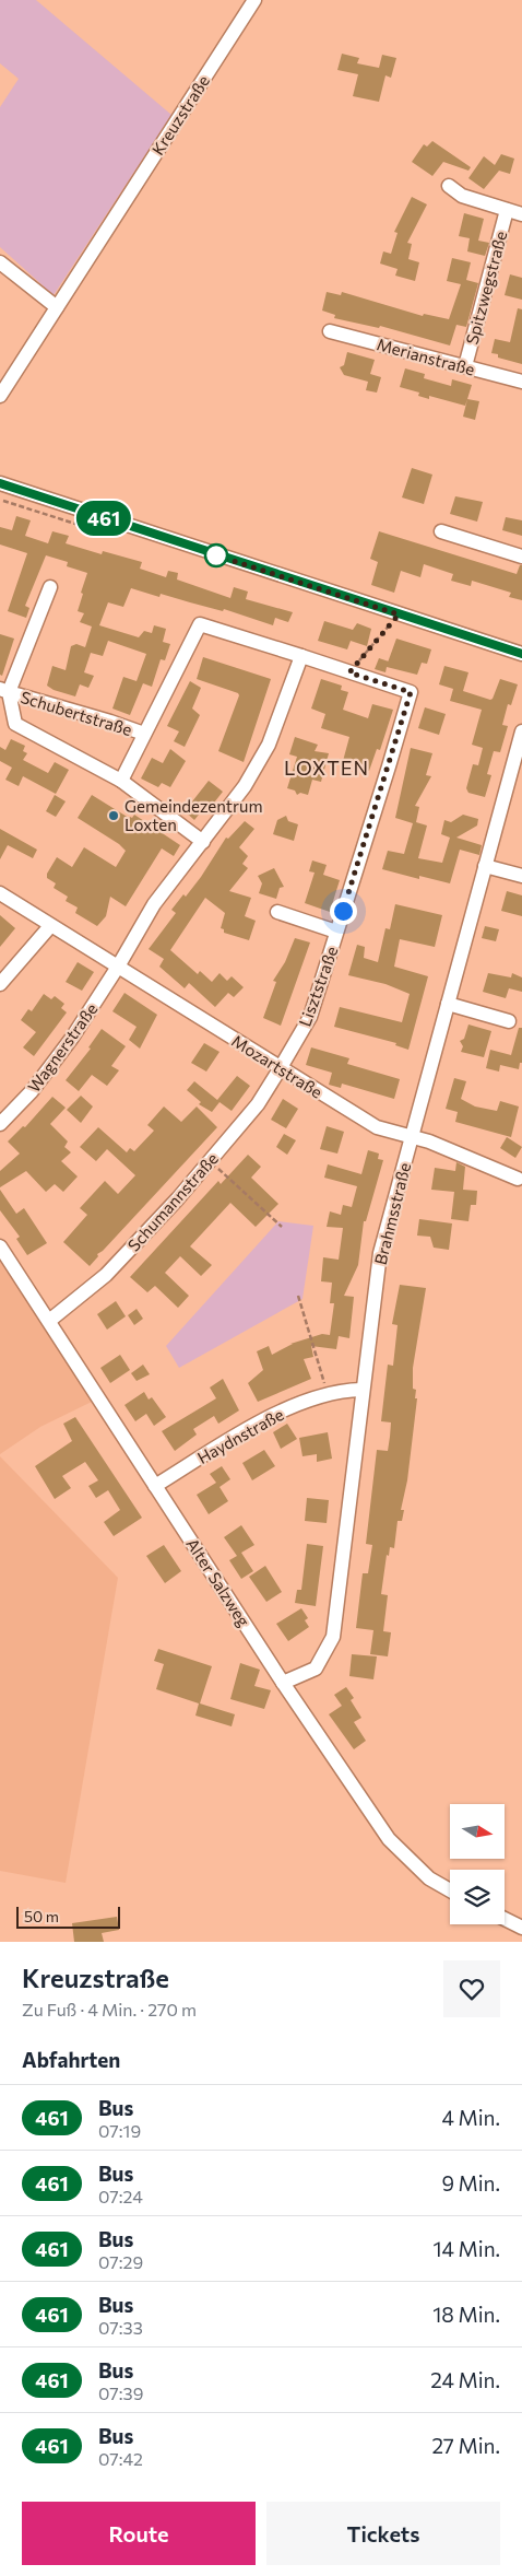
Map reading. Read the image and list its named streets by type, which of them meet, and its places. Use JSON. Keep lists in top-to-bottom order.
{
  "streets": {
    "street": [
      "Kreuzstraße",
      "Spitzwegstraße",
      "Merianstraße",
      "Schubertstraße",
      "Lisztstraße",
      "Wagnerstraße",
      "Mozartstraße",
      "Schumannstraße",
      "Brahmsstraße",
      "Haydnstraße",
      "Alter Salzweg"
    ]
  },
  "crossings": [
    ["Spitzwegstraße", "Merianstraße"],
    ["Schubertstraße", "Lisztstraße"],
    ["Lisztstraße", "Mozartstraße"],
    ["Lisztstraße", "Schumannstraße"],
    ["Wagnerstraße", "Mozartstraße"],
    ["Mozartstraße", "Schumannstraße"],
    ["Mozartstraße", "Brahmsstraße"],
    ["Schumannstraße", "Alter Salzweg"],
    ["Brahmsstraße", "Haydnstraße"],
    ["Brahmsstraße", "Alter Salzweg"],
    ["Haydnstraße", "Alter Salzweg"]
  ],
  "districts": ["LOXTEN"],
  "places": ["Gemeindezentrum Loxten"],
  "lines": ["bus line 461"],
  "scale_bar": "50 m",
  "north": "right",
  "page": {
    "on_map": "461",
    "scale": "50 m",
    "heading": [
      ["Kreuzstraße", "Zu Fuß · 4 Min. · 270 m"],
      "Abfahrten"
    ],
    "list": [
      {
        "mark": "461",
        "name": "Bus",
        "note": "07:19",
        "value": "4 Min."
      },
      {
        "mark": "461",
        "name": "Bus",
        "note": "07:24",
        "value": "9 Min."
      },
      {
        "mark": "461",
        "name": "Bus",
        "note": "07:29",
        "value": "14 Min."
      },
      {
        "mark": "461",
        "name": "Bus",
        "note": "07:33",
        "value": "18 Min."
      },
      {
        "mark": "461",
        "name": "Bus",
        "note": "07:39",
        "value": "24 Min."
      },
      {
        "mark": "461",
        "name": "Bus",
        "note": "07:42",
        "value": "27 Min."
      }
    ],
    "buttons": ["Route", "Tickets"]
  }
}
